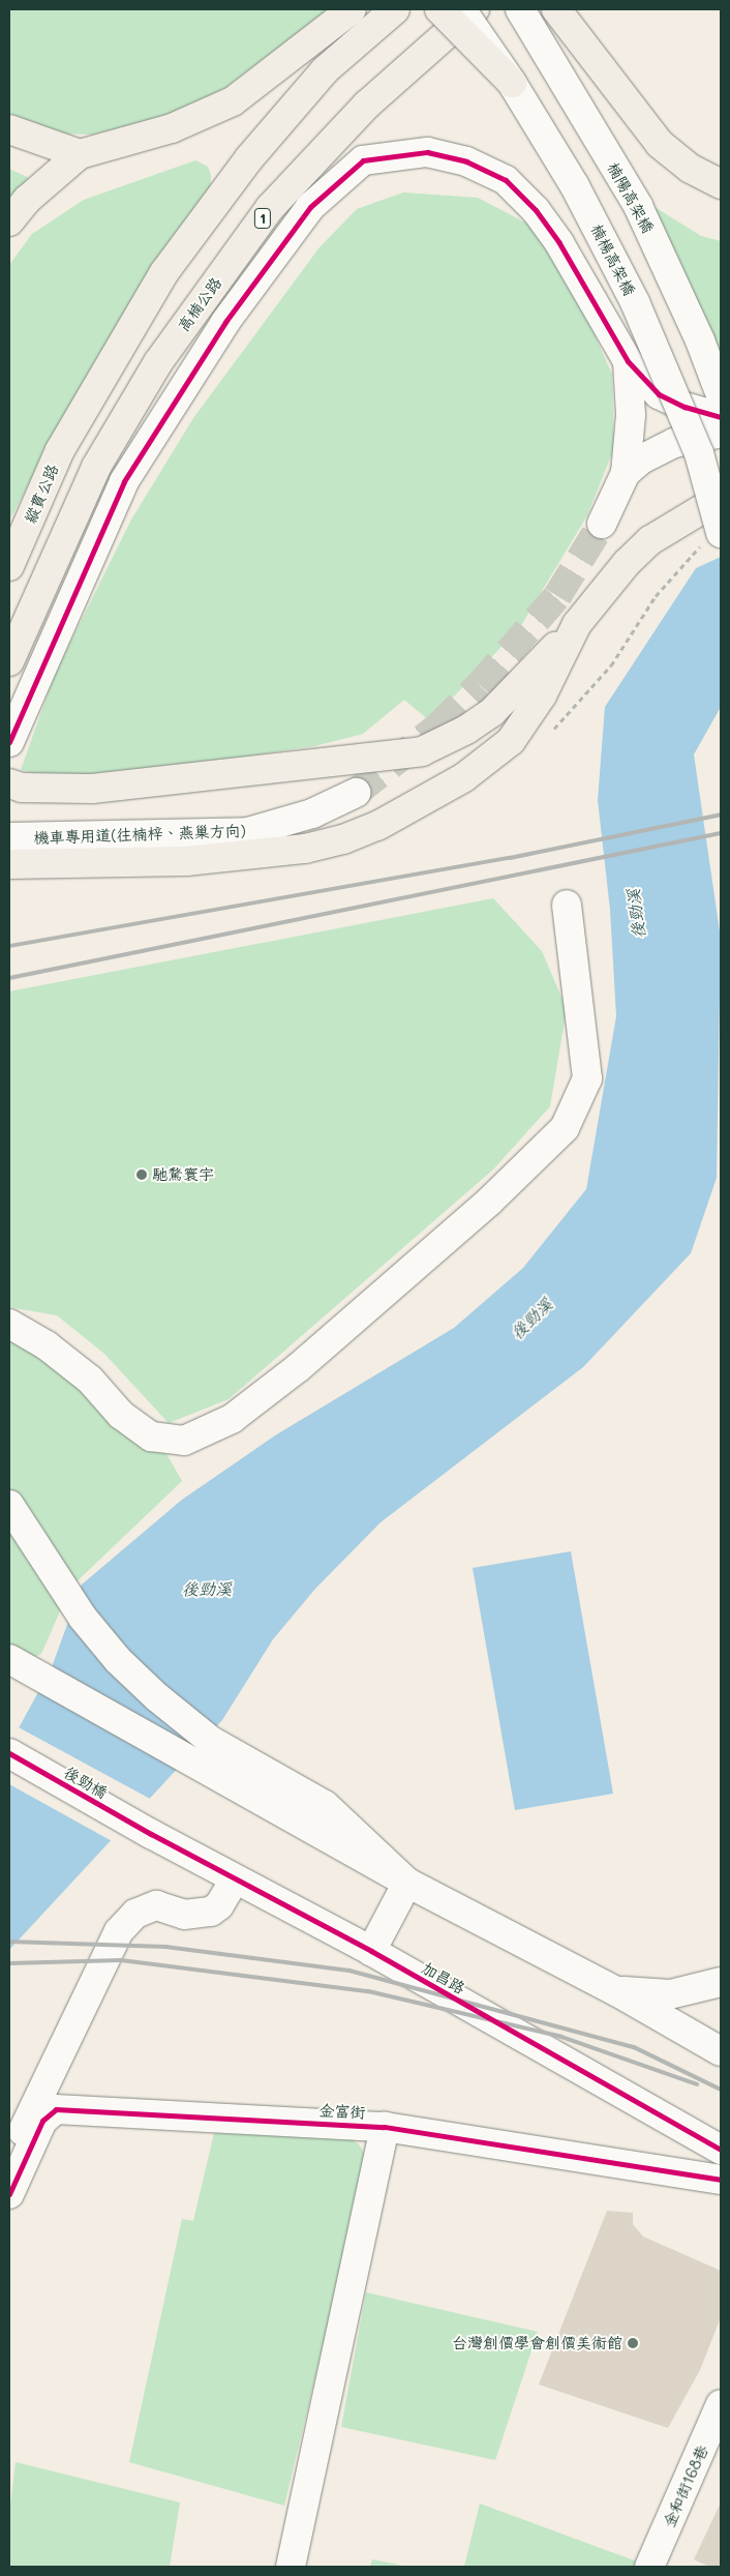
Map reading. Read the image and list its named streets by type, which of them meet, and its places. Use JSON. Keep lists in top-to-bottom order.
{
  "streets": {
    "main road": ["1", "高楠公路", "縱貫公路"],
    "street": [
      "楠陽高架橋",
      "楠楊高架橋",
      "機車專用道(往楠梓、燕巢方向)",
      "後勁橋",
      "加昌路",
      "金富街",
      "金和街168巷"
    ]
  },
  "crossings": [
    ["後勁橋", "加昌路"]
  ],
  "water": ["後勁溪"],
  "places": ["馳騖寰宇", "台灣創價學會創價美術館"]
}
